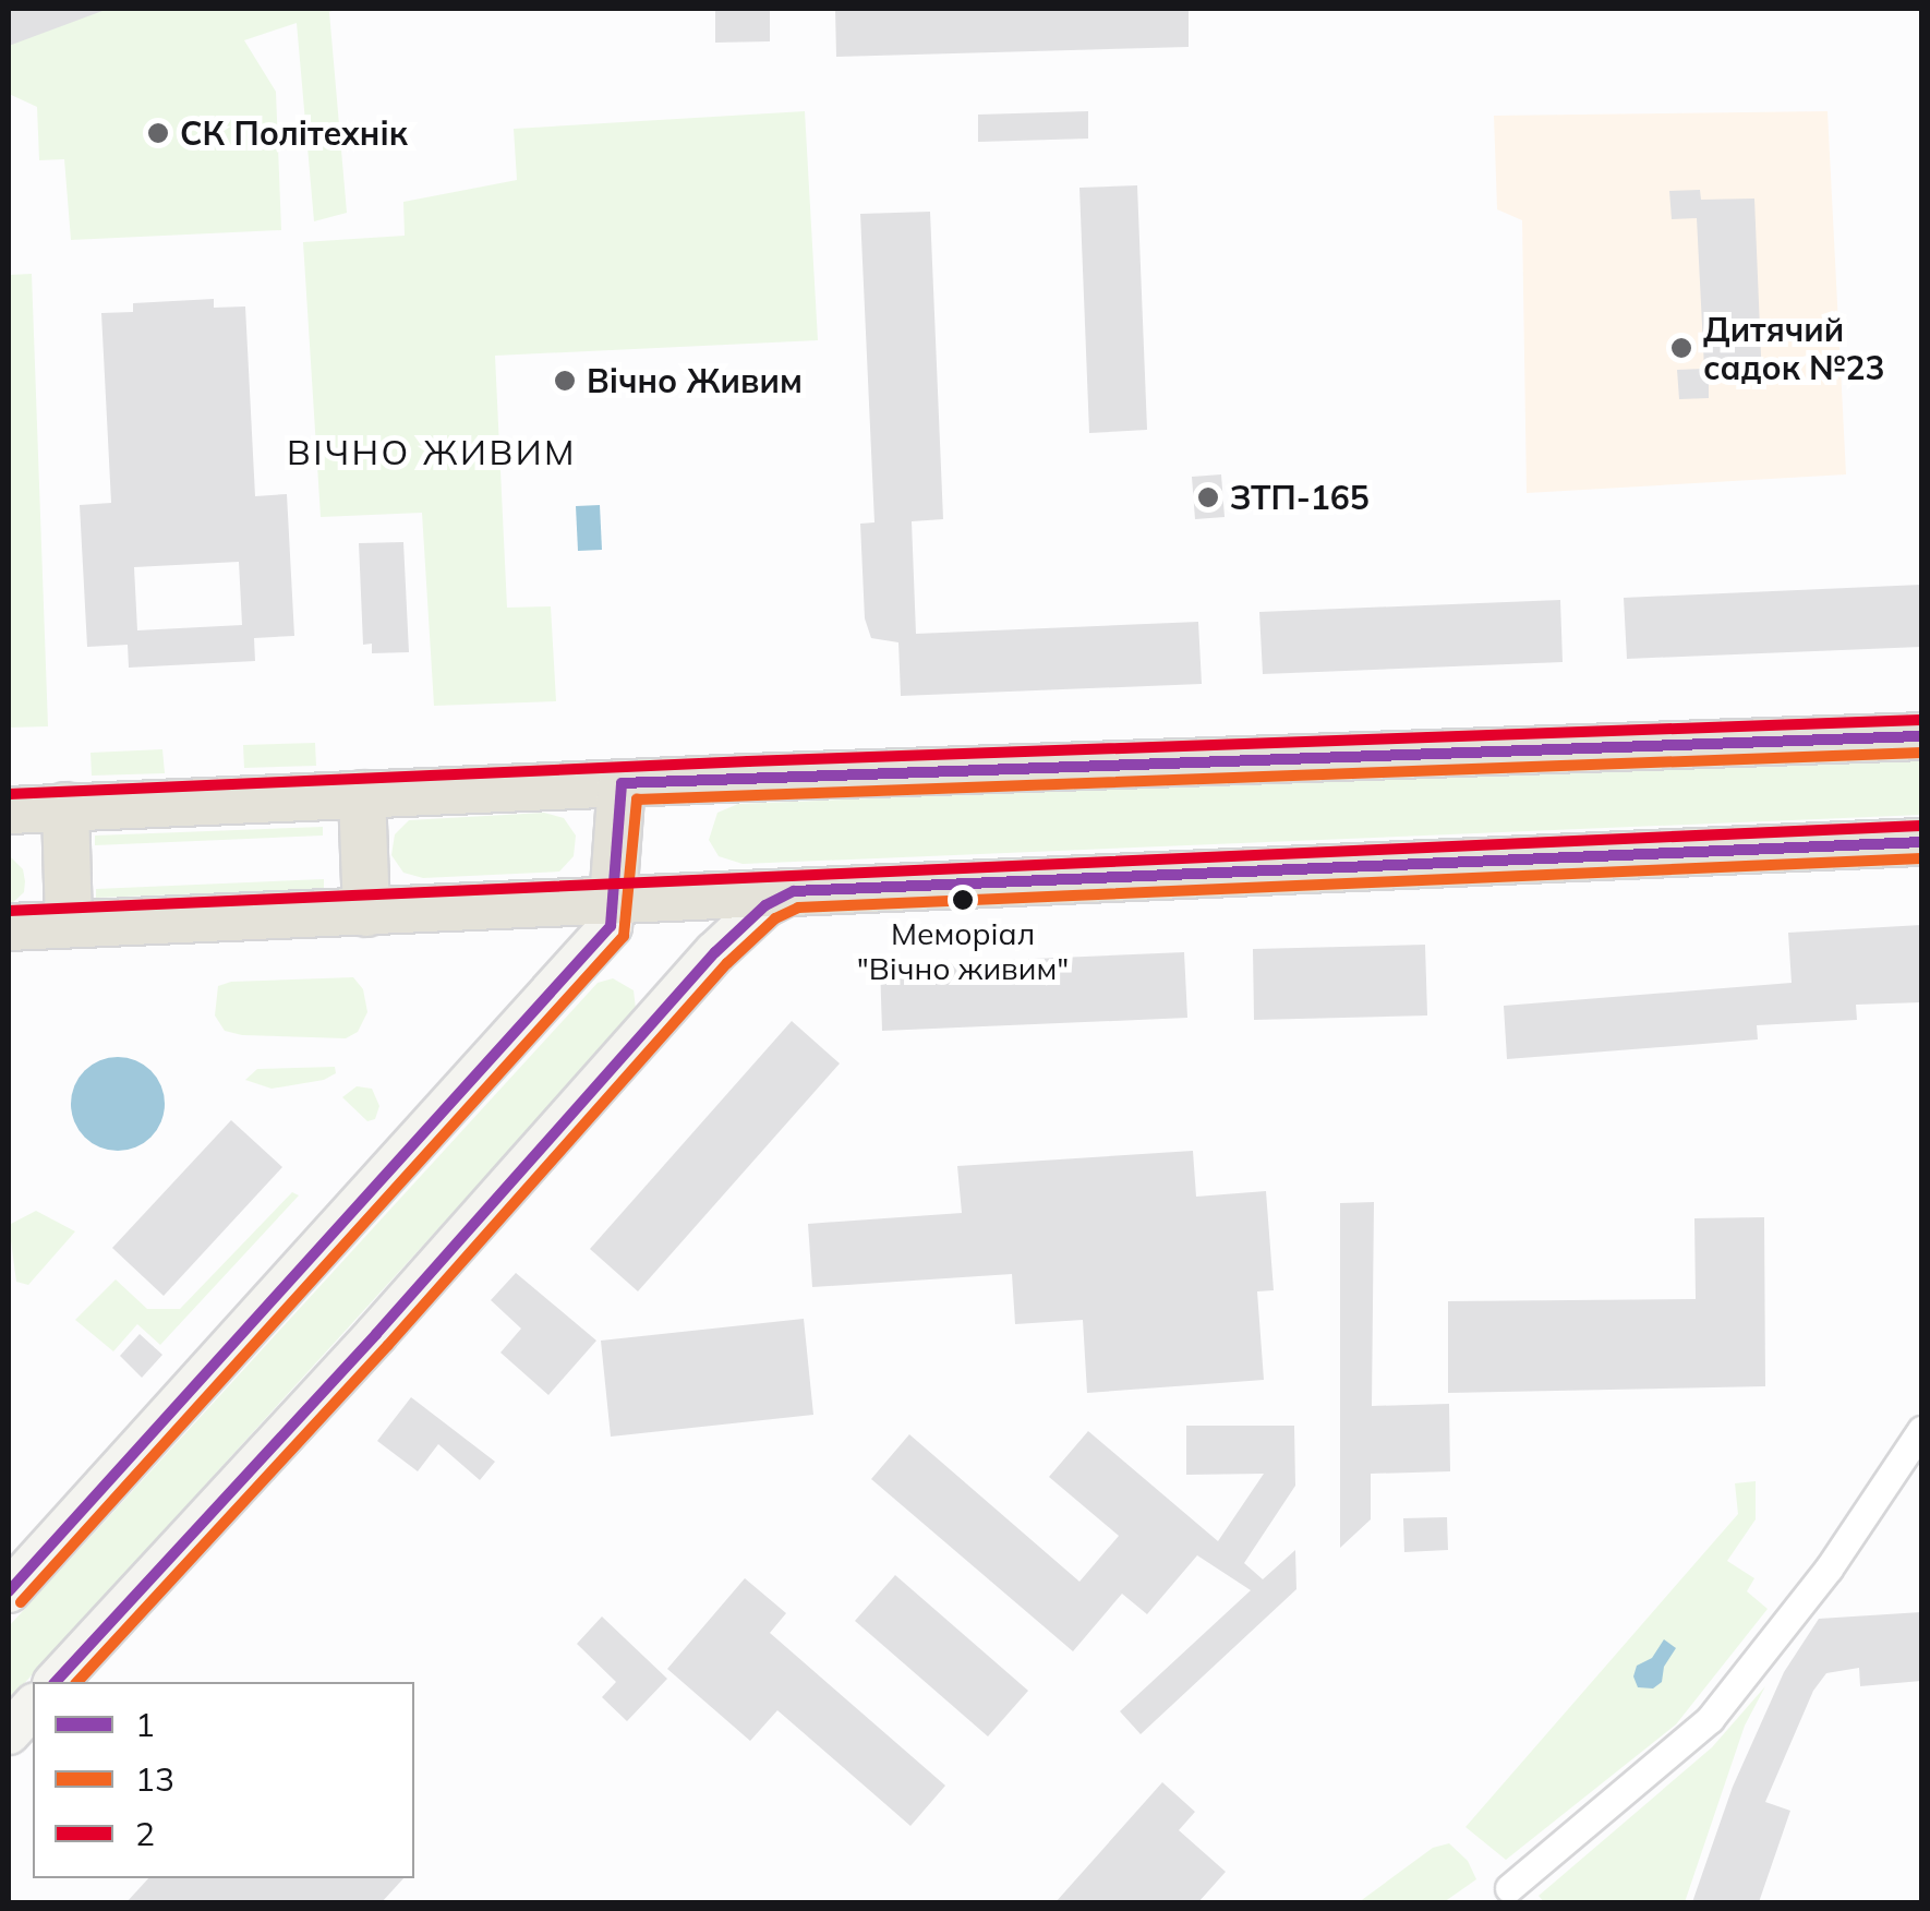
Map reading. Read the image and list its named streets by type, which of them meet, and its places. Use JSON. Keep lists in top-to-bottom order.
{
  "districts": ["ВІЧНО ЖИВИМ"],
  "places": [
    "СК Політехнік",
    "Дитячий садок №23",
    "Вічно Живим",
    "ЗТП-165",
    "Меморіал \"Вічно живим\""
  ],
  "lines": ["transit line 2", "transit line 1", "transit line 13"],
  "legend": ["1", "13", "2"]
}
